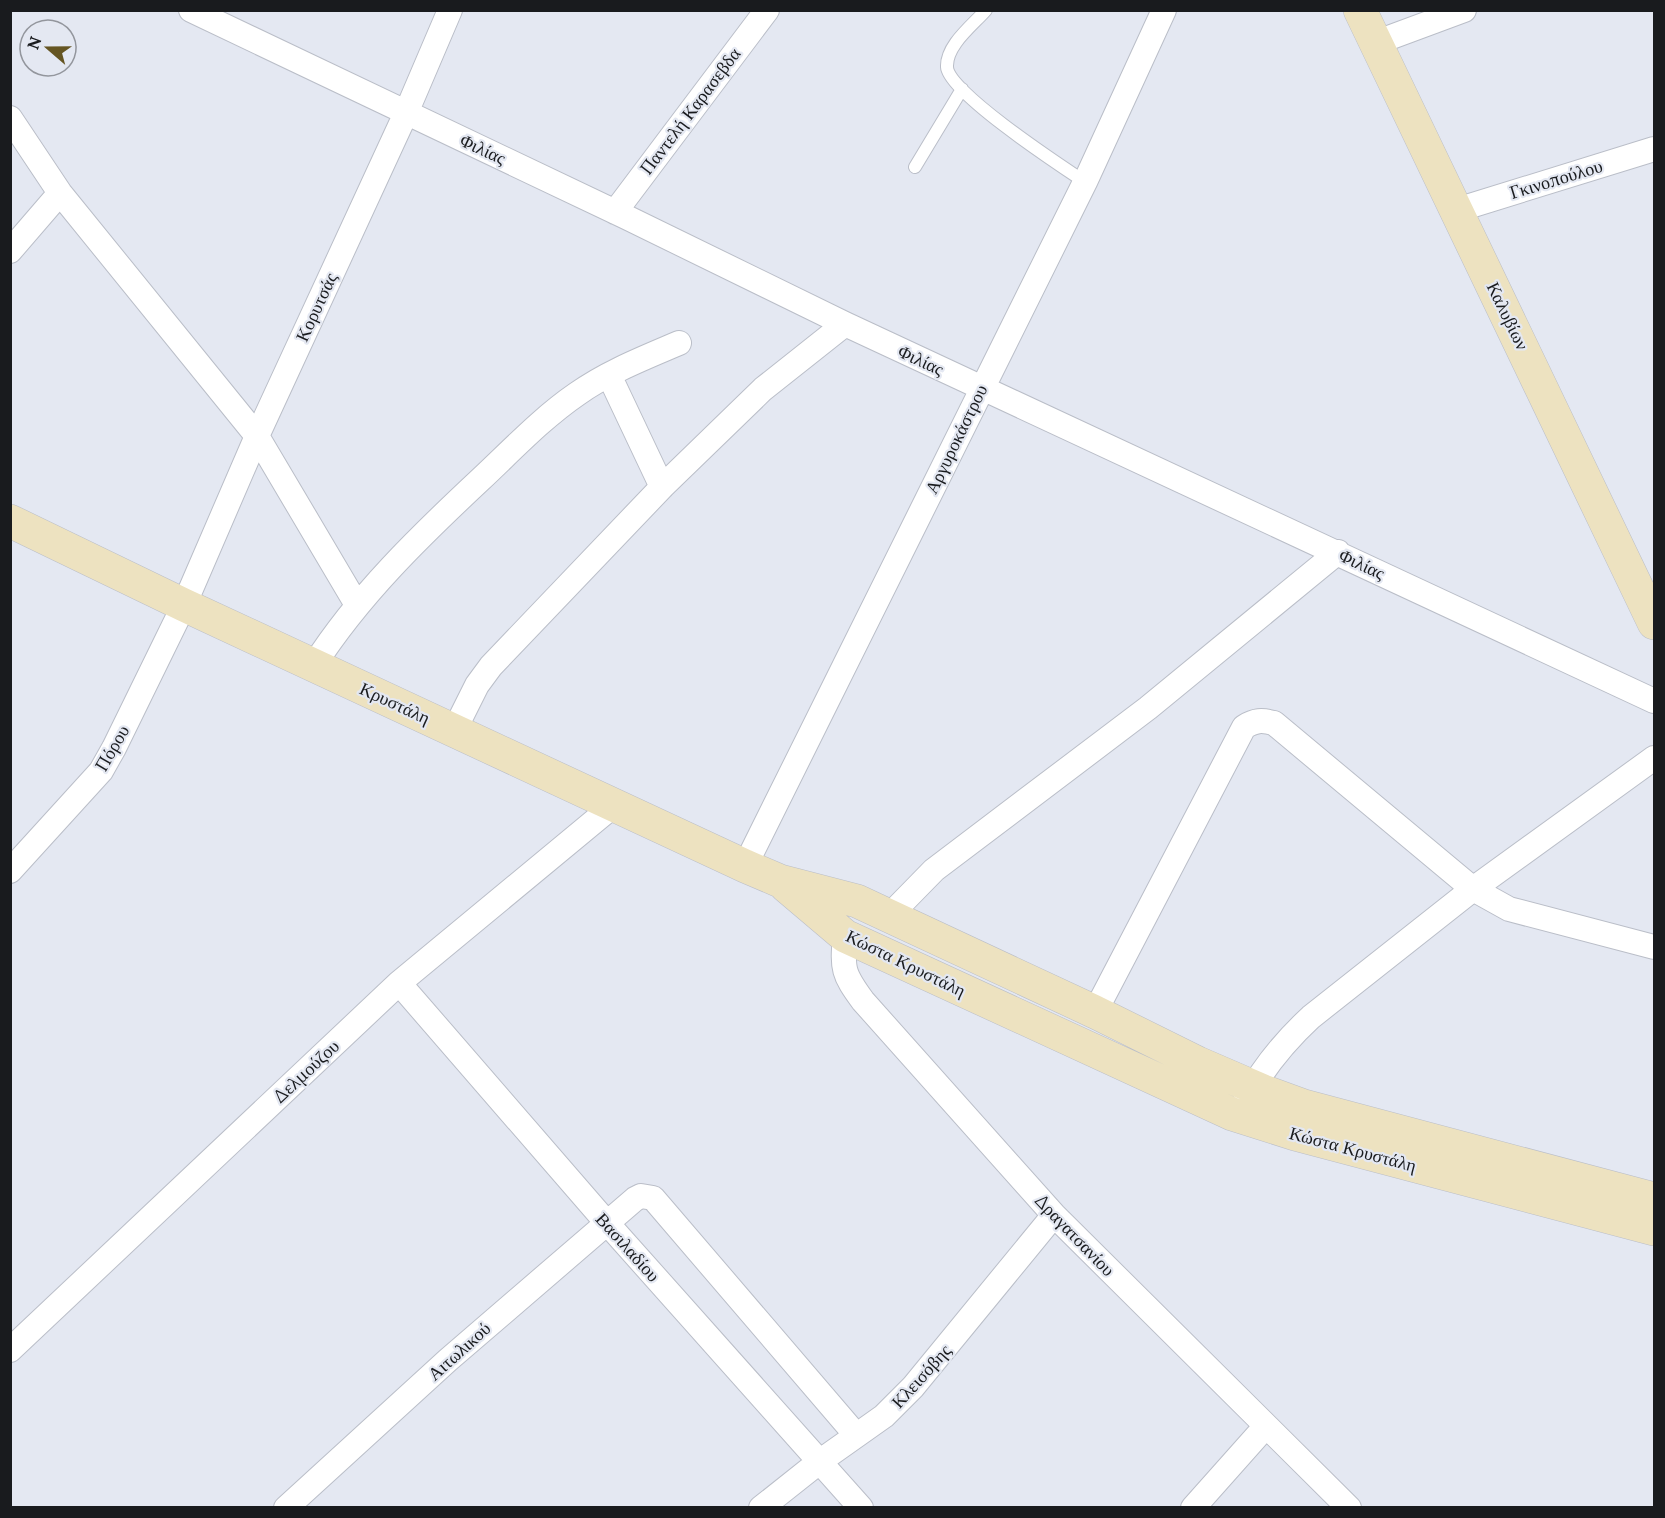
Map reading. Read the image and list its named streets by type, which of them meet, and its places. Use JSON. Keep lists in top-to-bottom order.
{
  "streets": {
    "street": [
      "Παντελή Καρασεβδα",
      "Φιλίας",
      "Γκινοπούλου",
      "Κορυτσάς",
      "Καλυβίων",
      "Αργυροκάστρου",
      "Κρυστάλη",
      "Πόρου",
      "Κώστα Κρυστάλη",
      "Δελμούζου",
      "Δραγατσανίου",
      "Βασιλαδίου",
      "Αιτωλικού",
      "Κλεισόβης"
    ]
  },
  "crossings": [
    ["Παντελή Καρασεβδα", "Φιλίας"],
    ["Φιλίας", "Κορυτσάς"],
    ["Φιλίας", "Αργυροκάστρου"],
    ["Γκινοπούλου", "Καλυβίων"],
    ["Κορυτσάς", "Κρυστάλη"],
    ["Κορυτσάς", "Πόρου"],
    ["Αργυροκάστρου", "Κρυστάλη"],
    ["Κρυστάλη", "Πόρου"],
    ["Κρυστάλη", "Κώστα Κρυστάλη"],
    ["Κρυστάλη", "Δελμούζου"],
    ["Κώστα Κρυστάλη", "Δραγατσανίου"],
    ["Δελμούζου", "Βασιλαδίου"],
    ["Δραγατσανίου", "Κλεισόβης"],
    ["Βασιλαδίου", "Αιτωλικού"],
    ["Βασιλαδίου", "Κλεισόβης"],
    ["Αιτωλικού", "Κλεισόβης"]
  ],
  "north": "left"
}
